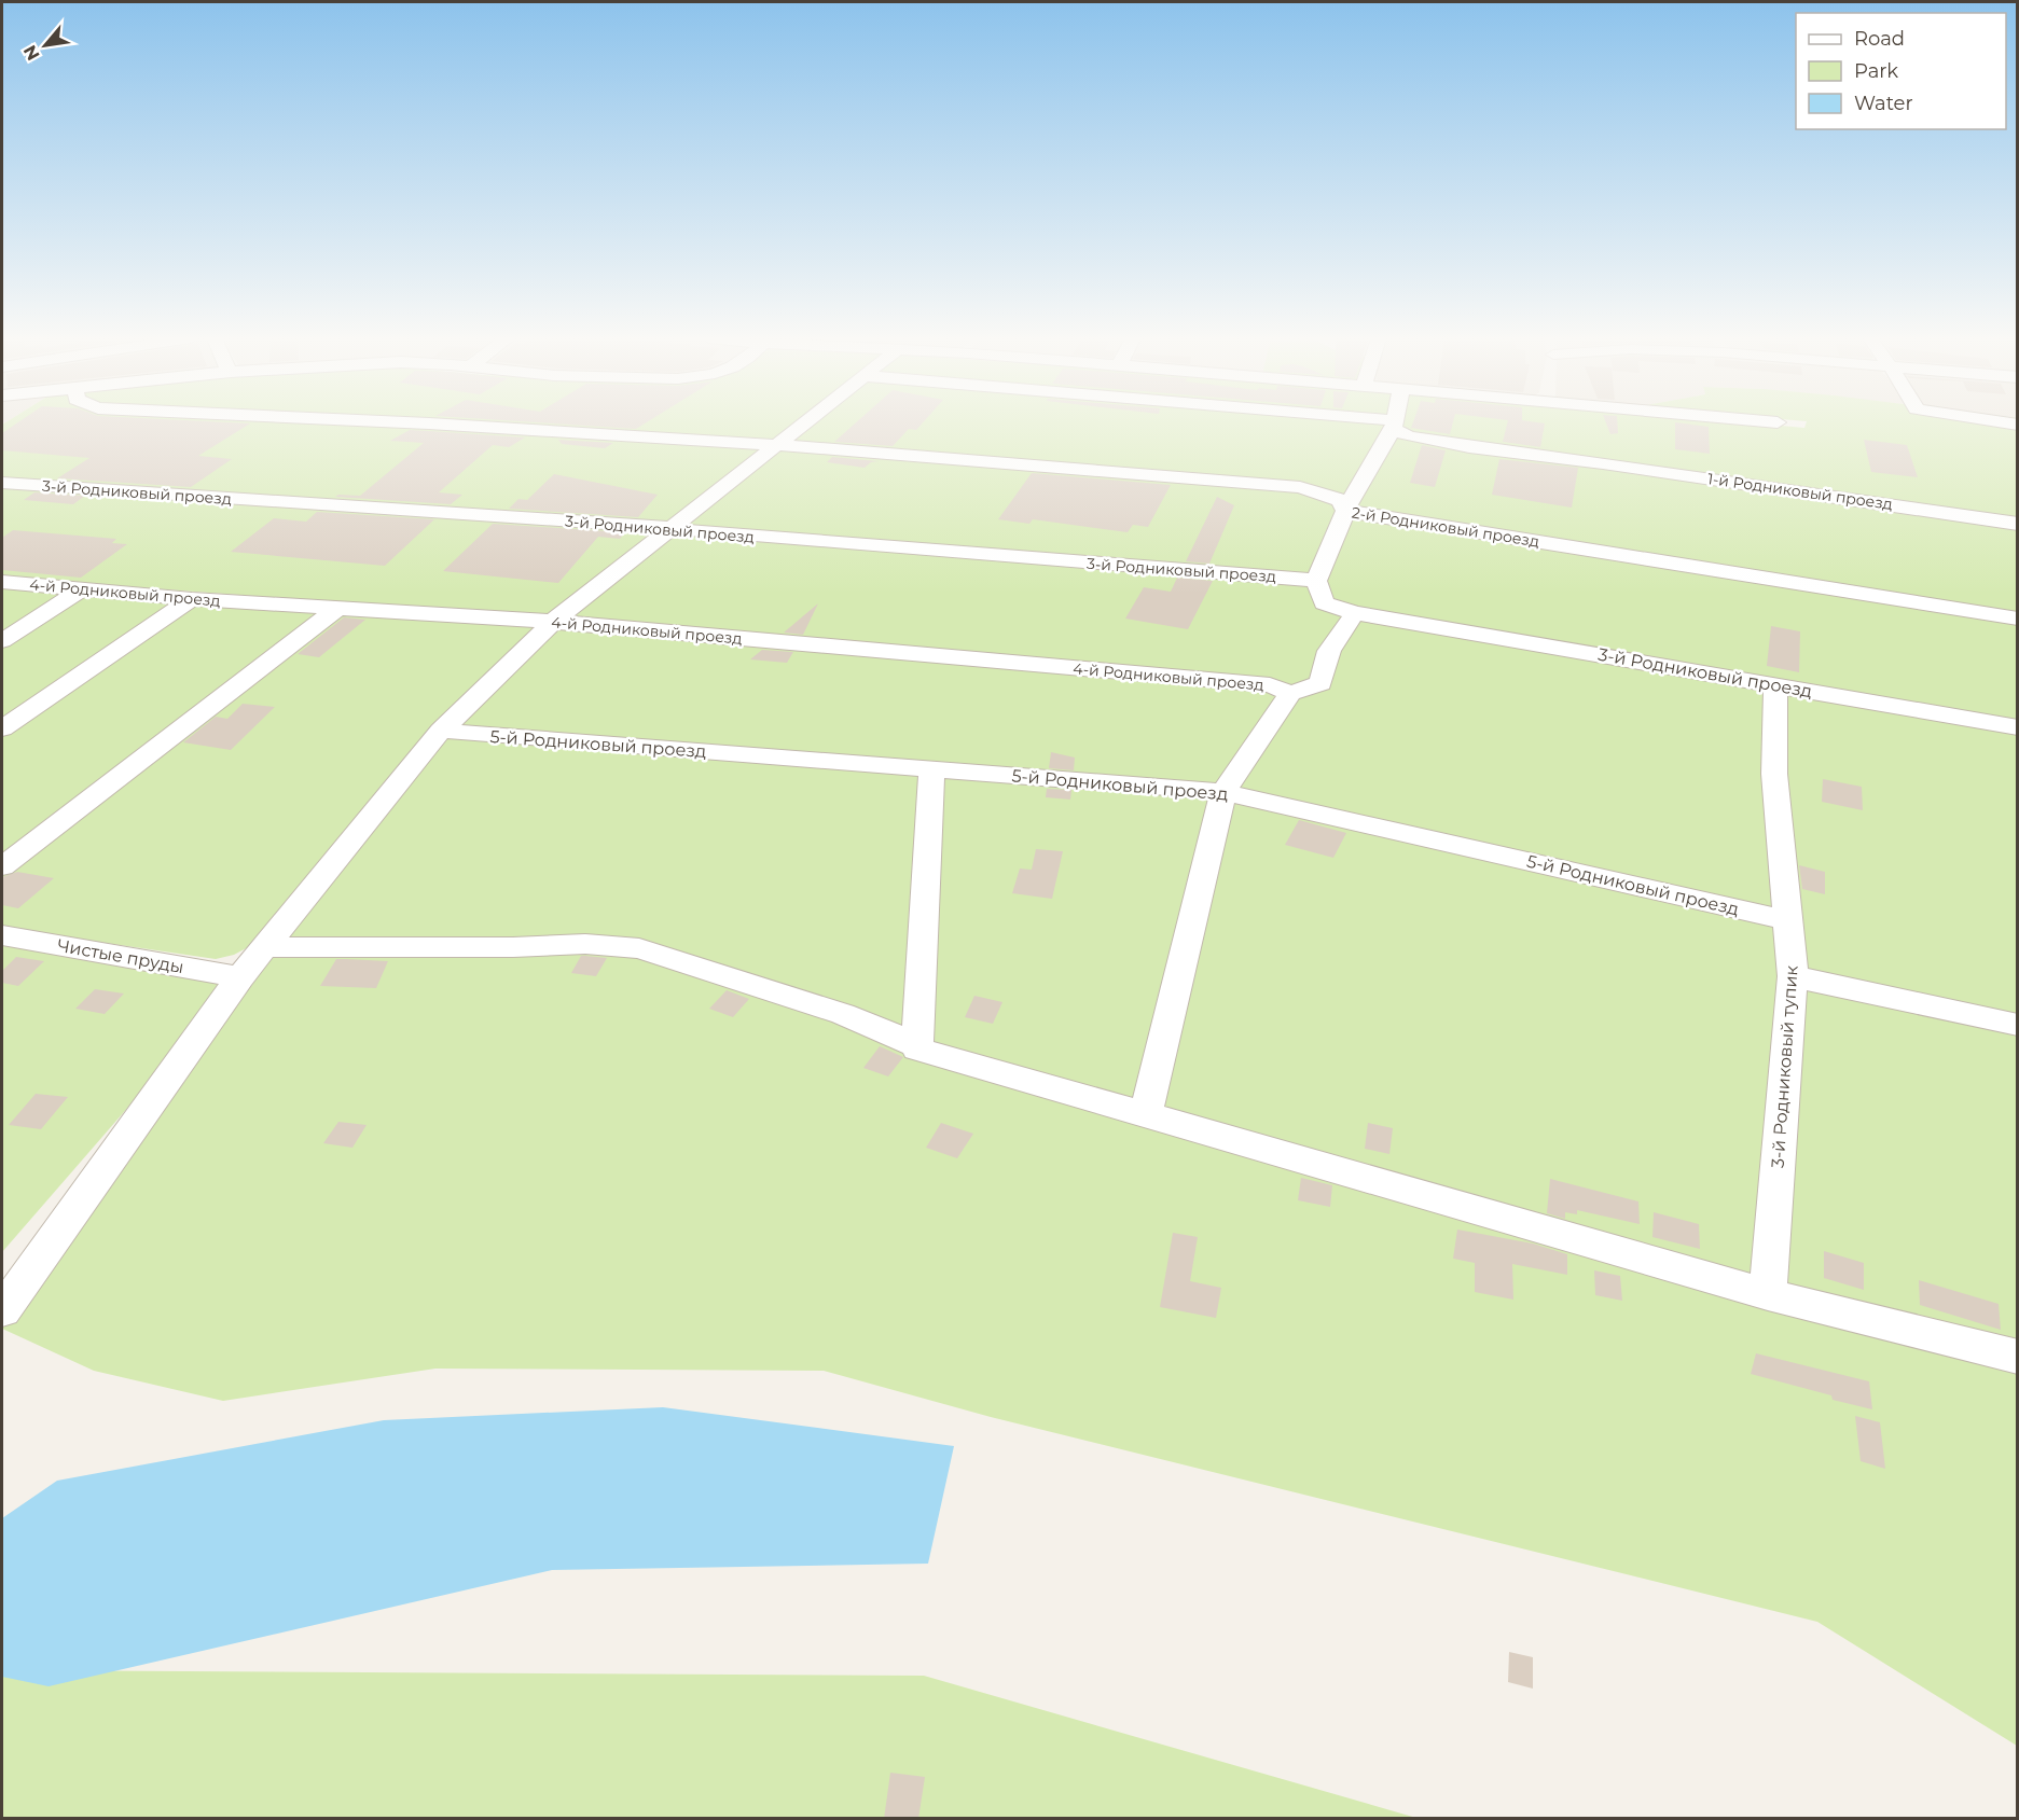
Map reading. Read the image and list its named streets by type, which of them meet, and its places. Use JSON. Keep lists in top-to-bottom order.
{
  "streets": {
    "street": [
      "1-й Родниковый проезд",
      "3-й Родниковый проезд",
      "2-й Родниковый проезд",
      "4-й Родниковый проезд",
      "5-й Родниковый проезд",
      "Чистые пруды",
      "3-й Родниковый тупик"
    ]
  },
  "crossings": [
    ["3-й Родниковый проезд", "3-й Родниковый тупик"],
    ["5-й Родниковый проезд", "3-й Родниковый тупик"]
  ],
  "legend": ["Road", "Park", "Water"],
  "north": "bottom left"
}
